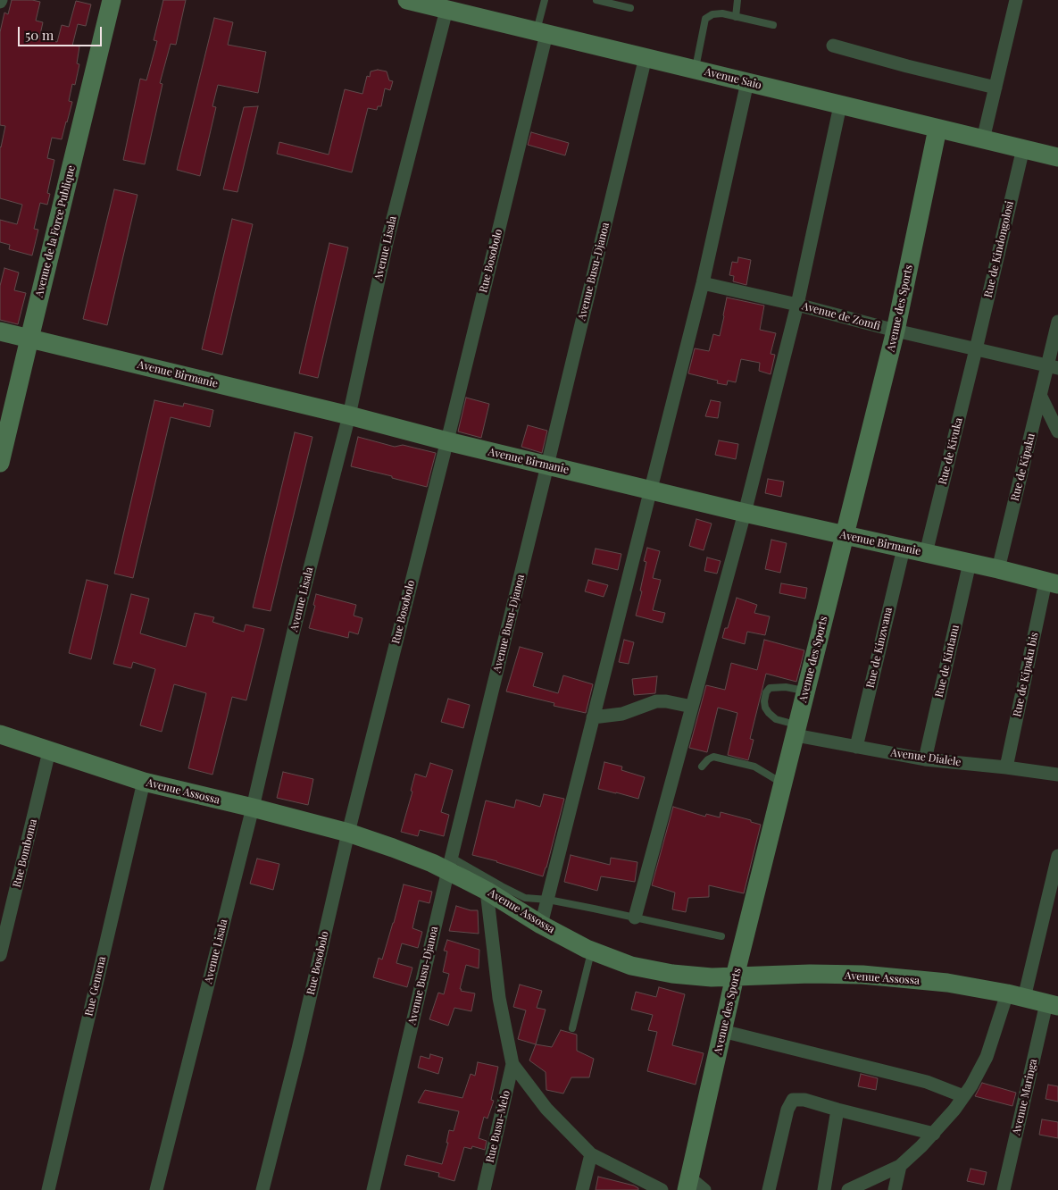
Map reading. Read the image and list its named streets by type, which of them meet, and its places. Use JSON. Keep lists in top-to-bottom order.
{
  "streets": {
    "street": [
      "Avenue Saio",
      "Avenue de la Force Publique",
      "Avenue Lisala",
      "Rue de Kindongolosi",
      "Rue Bosobolo",
      "Avenue Busu-Djanoa",
      "Avenue des Sports",
      "Avenue de Zomfi",
      "Avenue Birmanie",
      "Rue de Kivuka",
      "Rue de Kipaku",
      "Rue de Kinzwana",
      "Rue de Kintanu",
      "Rue de Kipaku bis",
      "Avenue Dialele",
      "Avenue Assossa",
      "Rue Bomboma",
      "Rue Gemena",
      "Avenue Maringa",
      "Rue Busu-Melo"
    ]
  },
  "crossings": [
    ["Avenue Saio", "Avenue Lisala"],
    ["Avenue Saio", "Rue de Kindongolosi"],
    ["Avenue Saio", "Rue Bosobolo"],
    ["Avenue Saio", "Avenue Busu-Djanoa"],
    ["Avenue Saio", "Avenue des Sports"],
    ["Avenue de la Force Publique", "Avenue Birmanie"],
    ["Avenue Lisala", "Avenue Birmanie"],
    ["Avenue Lisala", "Avenue Assossa"],
    ["Rue de Kindongolosi", "Avenue de Zomfi"],
    ["Rue de Kindongolosi", "Rue de Kivuka"],
    ["Rue Bosobolo", "Avenue Birmanie"],
    ["Rue Bosobolo", "Avenue Assossa"],
    ["Avenue Busu-Djanoa", "Avenue Birmanie"],
    ["Avenue Busu-Djanoa", "Avenue Assossa"],
    ["Avenue des Sports", "Avenue de Zomfi"],
    ["Avenue des Sports", "Avenue Birmanie"],
    ["Avenue des Sports", "Avenue Dialele"],
    ["Avenue des Sports", "Avenue Assossa"],
    ["Avenue de Zomfi", "Rue de Kivuka"],
    ["Avenue de Zomfi", "Rue de Kipaku"],
    ["Avenue Birmanie", "Rue de Kivuka"],
    ["Avenue Birmanie", "Rue de Kipaku"],
    ["Avenue Birmanie", "Rue de Kinzwana"],
    ["Avenue Birmanie", "Rue de Kintanu"],
    ["Avenue Birmanie", "Rue de Kipaku bis"],
    ["Rue de Kinzwana", "Avenue Dialele"],
    ["Rue de Kintanu", "Avenue Dialele"],
    ["Rue de Kipaku bis", "Avenue Dialele"],
    ["Avenue Assossa", "Rue Bomboma"],
    ["Avenue Assossa", "Rue Gemena"],
    ["Avenue Assossa", "Avenue Maringa"]
  ],
  "scale_bar": "50 m"
}
